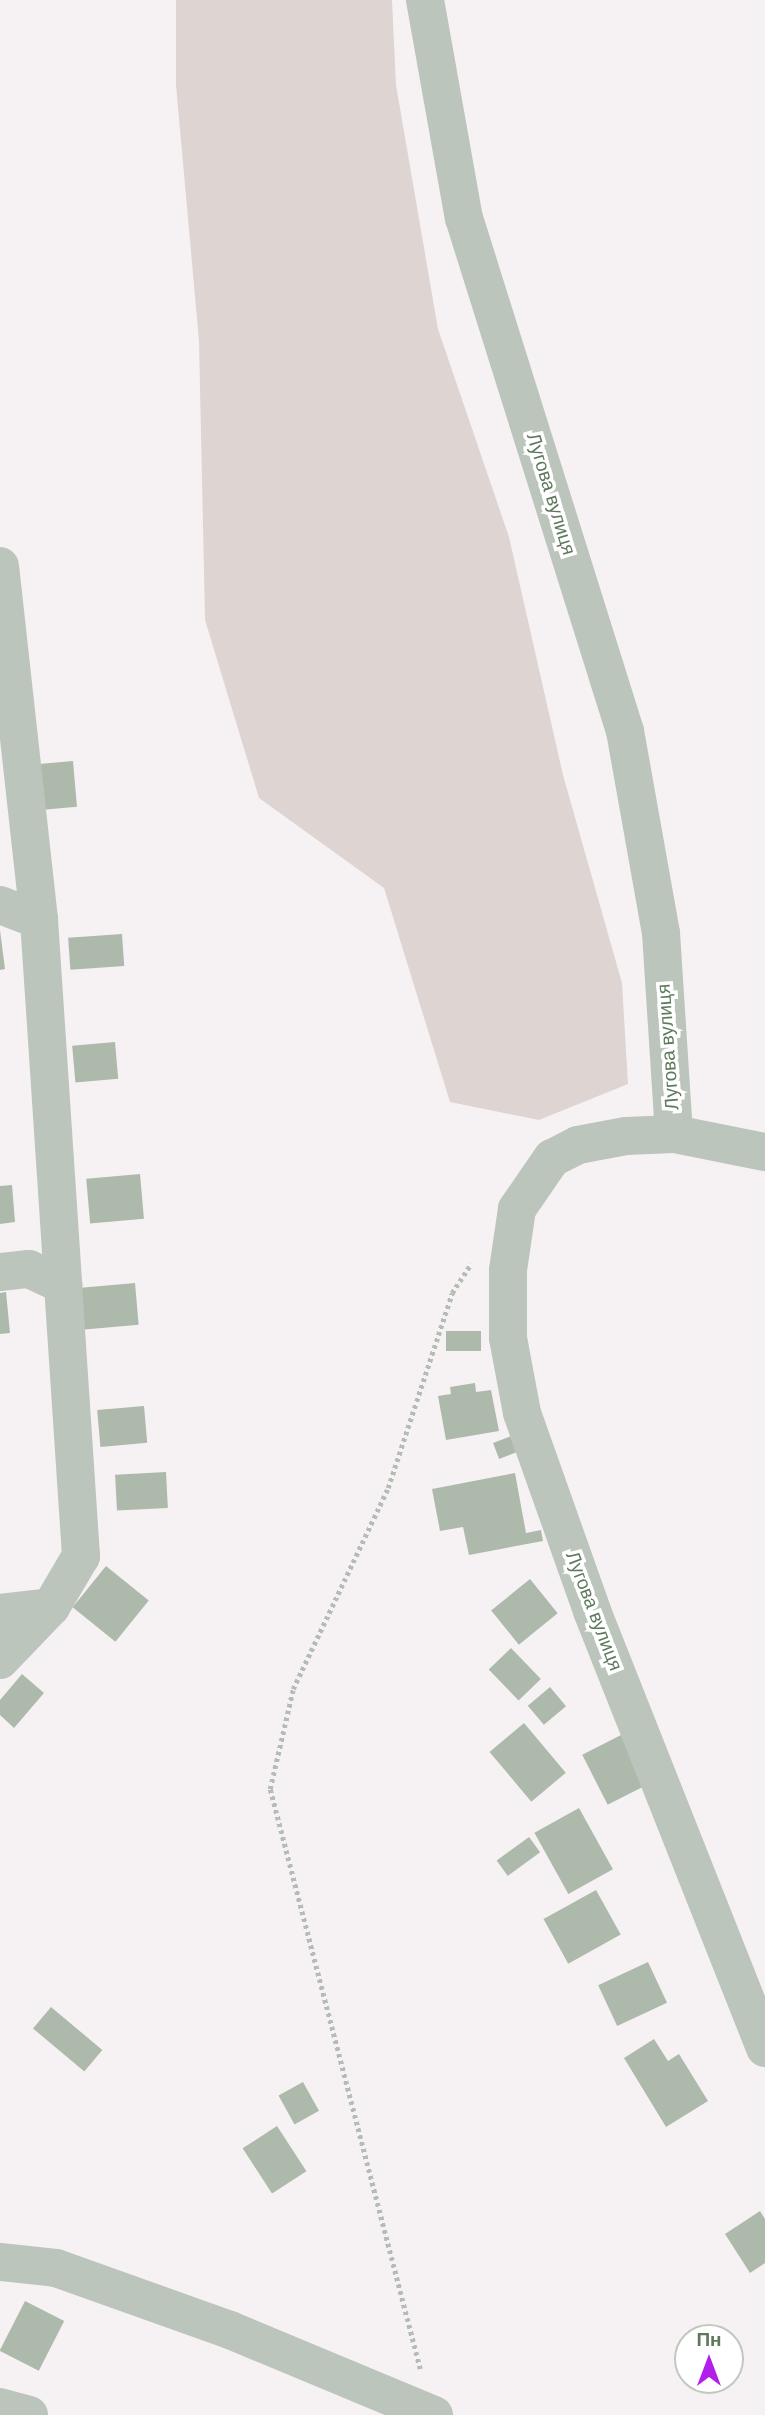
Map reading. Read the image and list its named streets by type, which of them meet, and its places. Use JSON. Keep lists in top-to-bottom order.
{
  "streets": {
    "street": ["Лугова вулиця"]
  },
  "north": "top"
}
